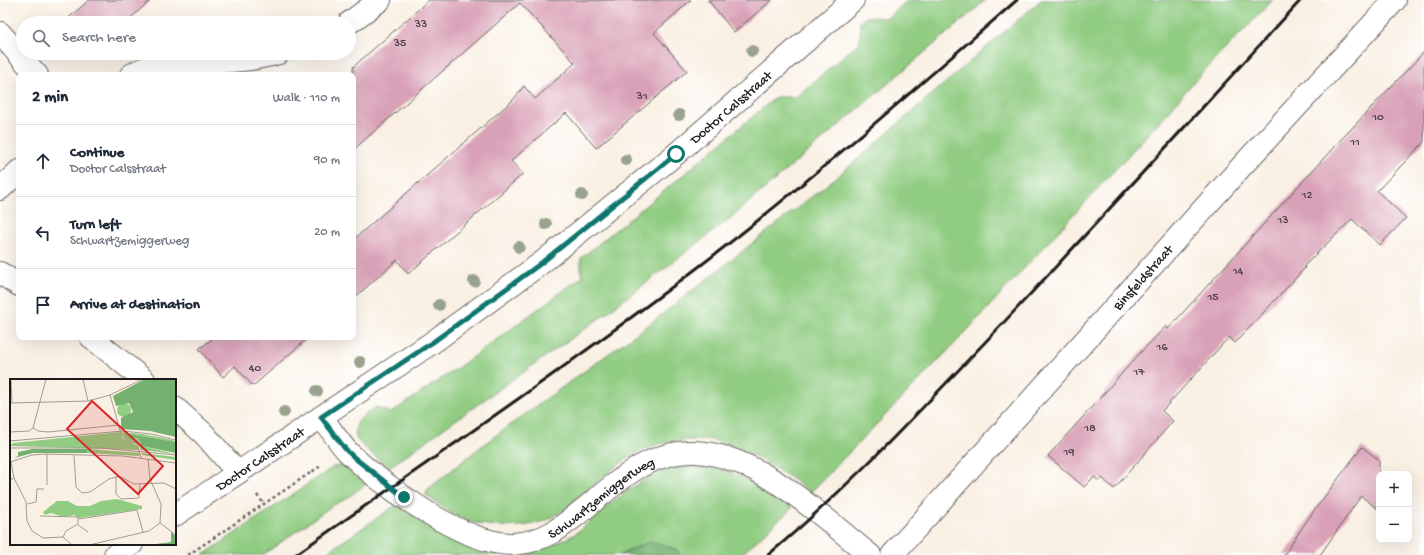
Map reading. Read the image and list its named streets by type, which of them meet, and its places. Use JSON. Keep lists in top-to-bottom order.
{
  "streets": {
    "street": ["Doctor Calsstraat", "Binsfeldstraat", "Schwartzemiggerweg"]
  },
  "crossings": [
    ["Doctor Calsstraat", "Schwartzemiggerweg"]
  ],
  "house_numbers": [
    "33",
    "35",
    "31",
    "10",
    "11",
    "12",
    "13",
    "14",
    "15",
    "16",
    "40",
    "17",
    "18",
    "19"
  ],
  "page": {
    "search": "Search here",
    "heading": ["2 min", "Walk · 110 m"],
    "list": [
      ["Continue", "Doctor Calsstraat", "90 m"],
      ["Turn left", "Schwartzemiggerweg", "20 m"],
      "Arrive at destination"
    ],
    "map_buttons": ["+", "−"]
  }
}
